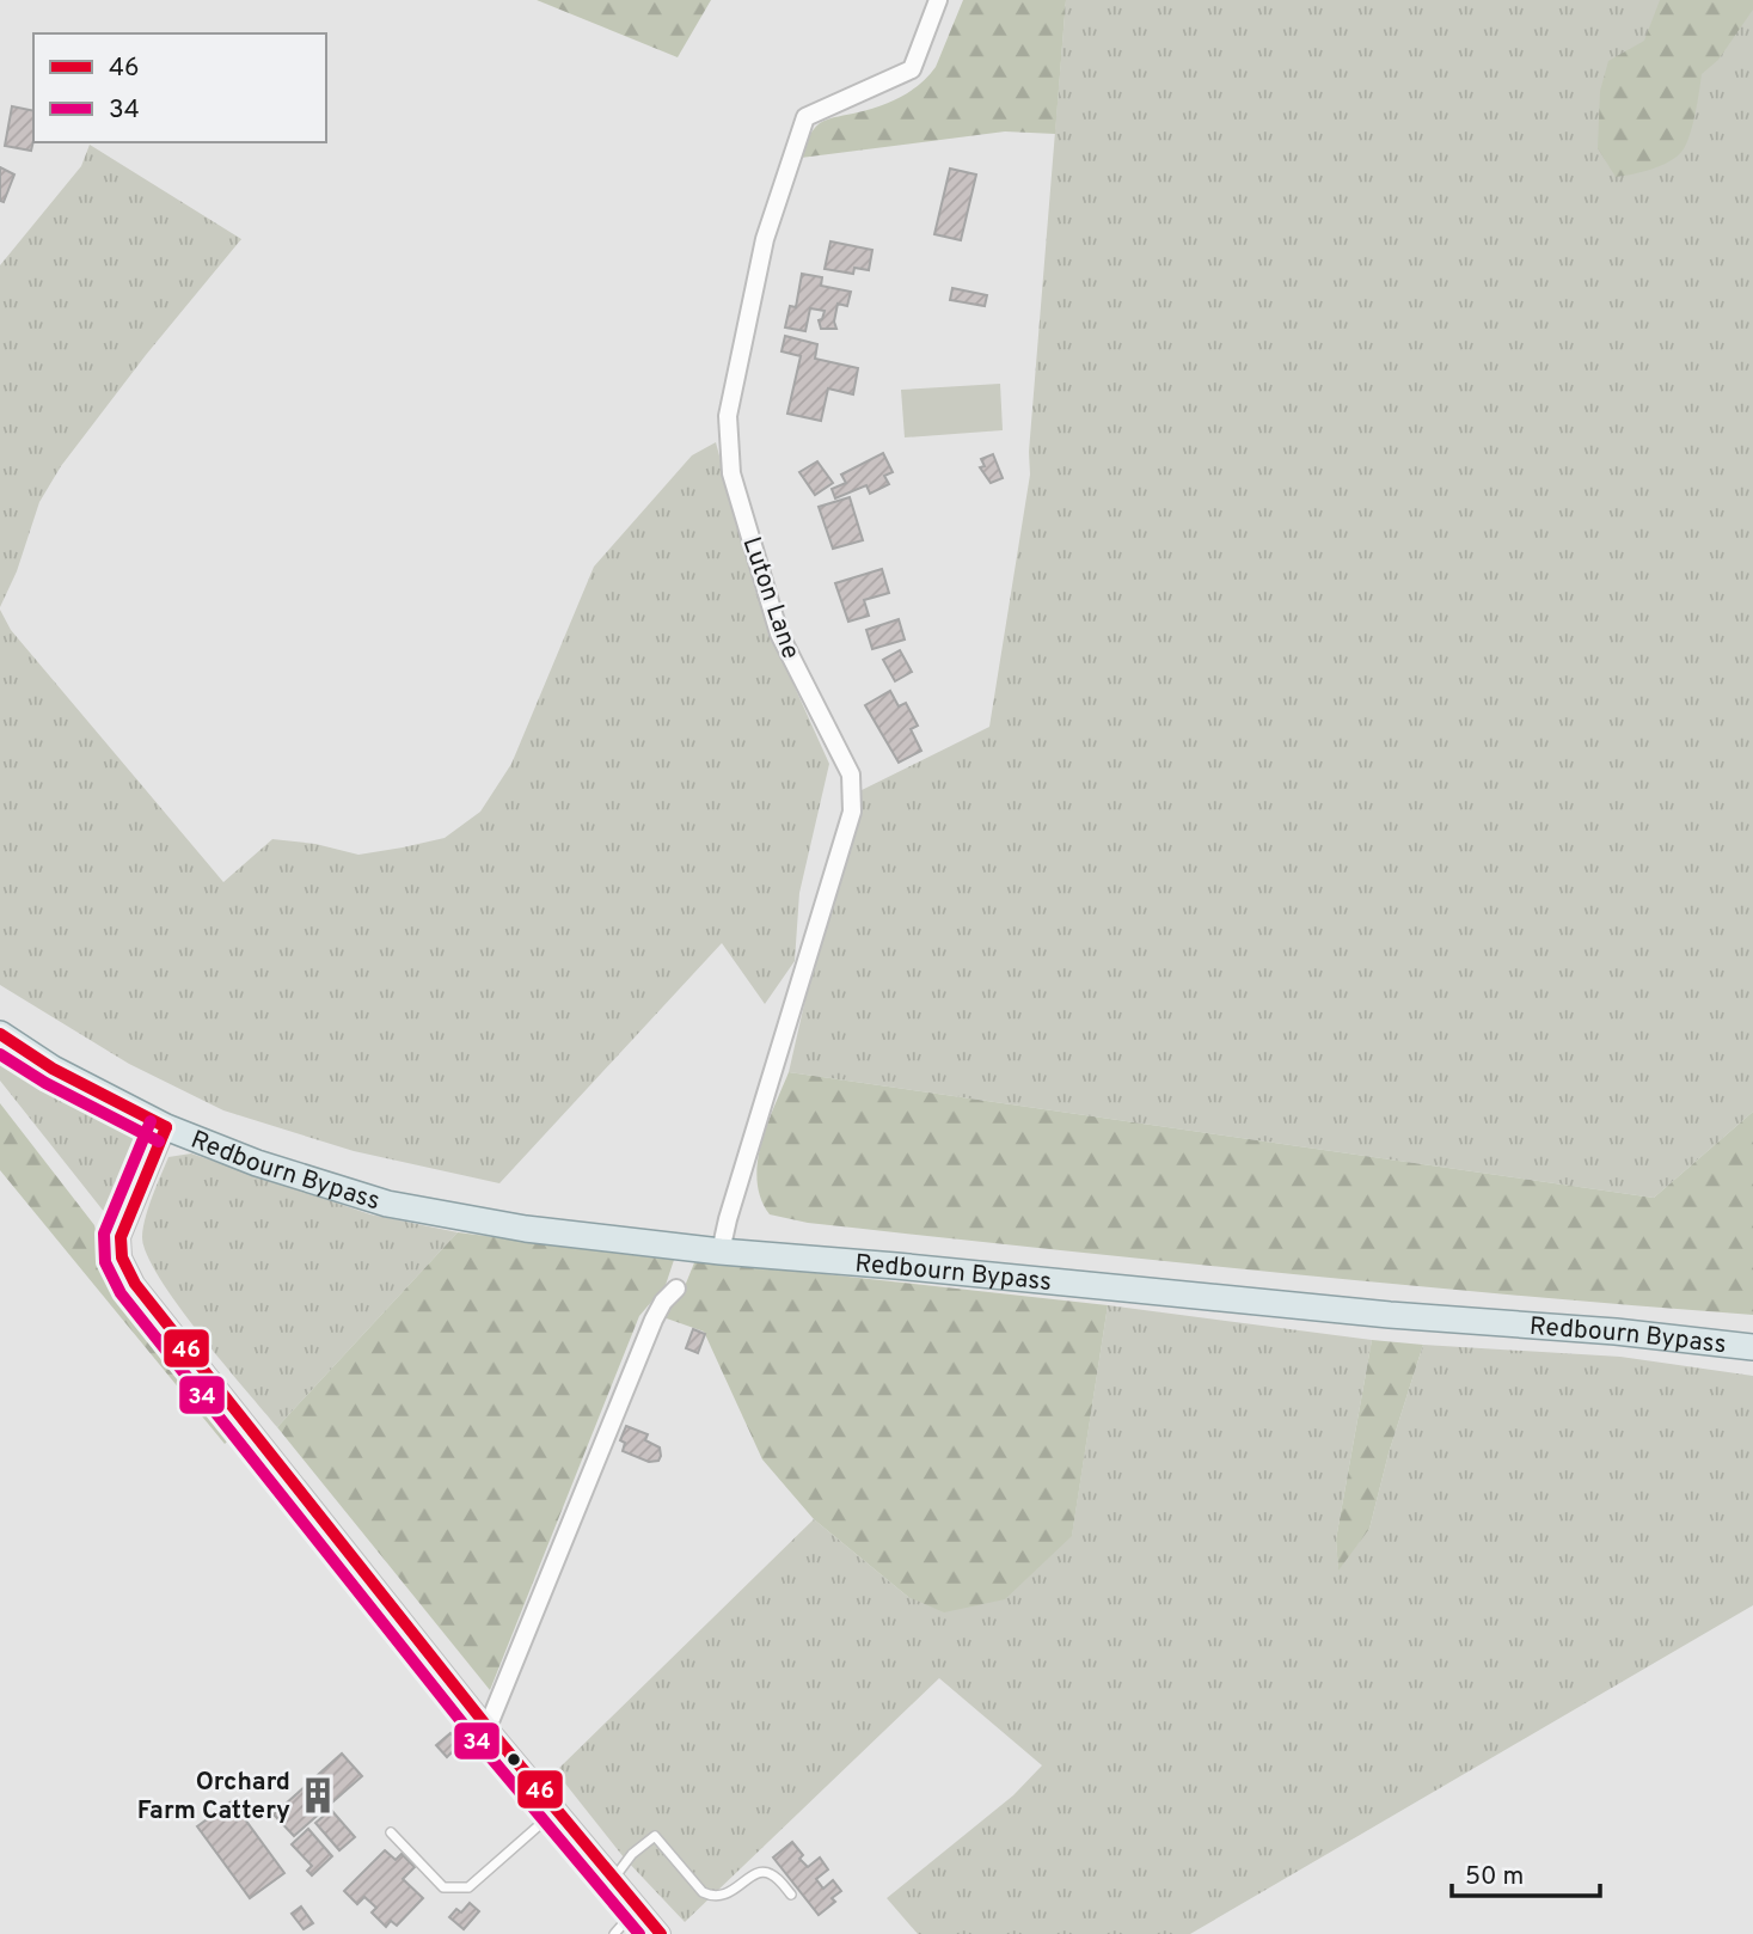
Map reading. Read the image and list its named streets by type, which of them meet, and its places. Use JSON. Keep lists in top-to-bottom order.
{
  "streets": {
    "main road": ["Redbourn Bypass"],
    "street": ["Luton Lane"]
  },
  "crossings": [
    ["Luton Lane", "Redbourn Bypass"]
  ],
  "places": {
    "building": ["Orchard Farm Cattery"]
  },
  "lines": ["transit line 46", "transit line 34"],
  "legend": ["46", "34"],
  "scale_bar": "50 m"
}
